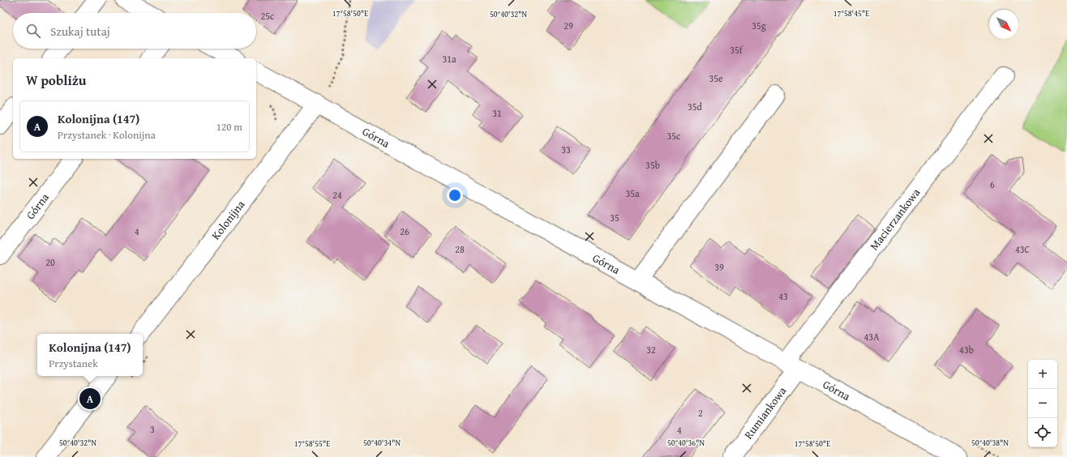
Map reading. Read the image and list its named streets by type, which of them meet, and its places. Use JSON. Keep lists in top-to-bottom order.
{
  "streets": {
    "street": [
      "Górna",
      "Macierzankowa",
      "Kolonijna",
      "Rumiankowa"
    ]
  },
  "crossings": [
    ["Górna", "Macierzankowa"],
    ["Górna", "Kolonijna"],
    ["Górna", "Rumiankowa"],
    ["Macierzankowa", "Rumiankowa"]
  ],
  "house_numbers": [
    "25c",
    "29",
    "35g",
    "35f",
    "31a",
    "35e",
    "35d",
    "31",
    "35c",
    "33",
    "35b",
    "6",
    "35a",
    "24",
    "35",
    "4",
    "26",
    "28",
    "43C",
    "20",
    "39",
    "43",
    "43A",
    "32",
    "43b",
    "2",
    "3",
    "4"
  ],
  "north": "bottom right",
  "page": {
    "search": "Szukaj tutaj",
    "heading": "W pobliżu",
    "list": [
      {
        "mark": "A",
        "name": "Kolonijna (147)",
        "note": "Przystanek · Kolonijna",
        "value": "120 m"
      }
    ],
    "popup": ["Kolonijna (147)", "Przystanek"],
    "map_buttons": ["+", "−"],
    "pins": "A"
  },
  "coordinates": [
    "17°58'50\"E",
    "17°58'45\"E",
    "50°40'32\"N",
    "50°40'34\"N",
    "50°40'36\"N",
    "50°40'38\"N",
    "17°58'55\"E"
  ]
}
